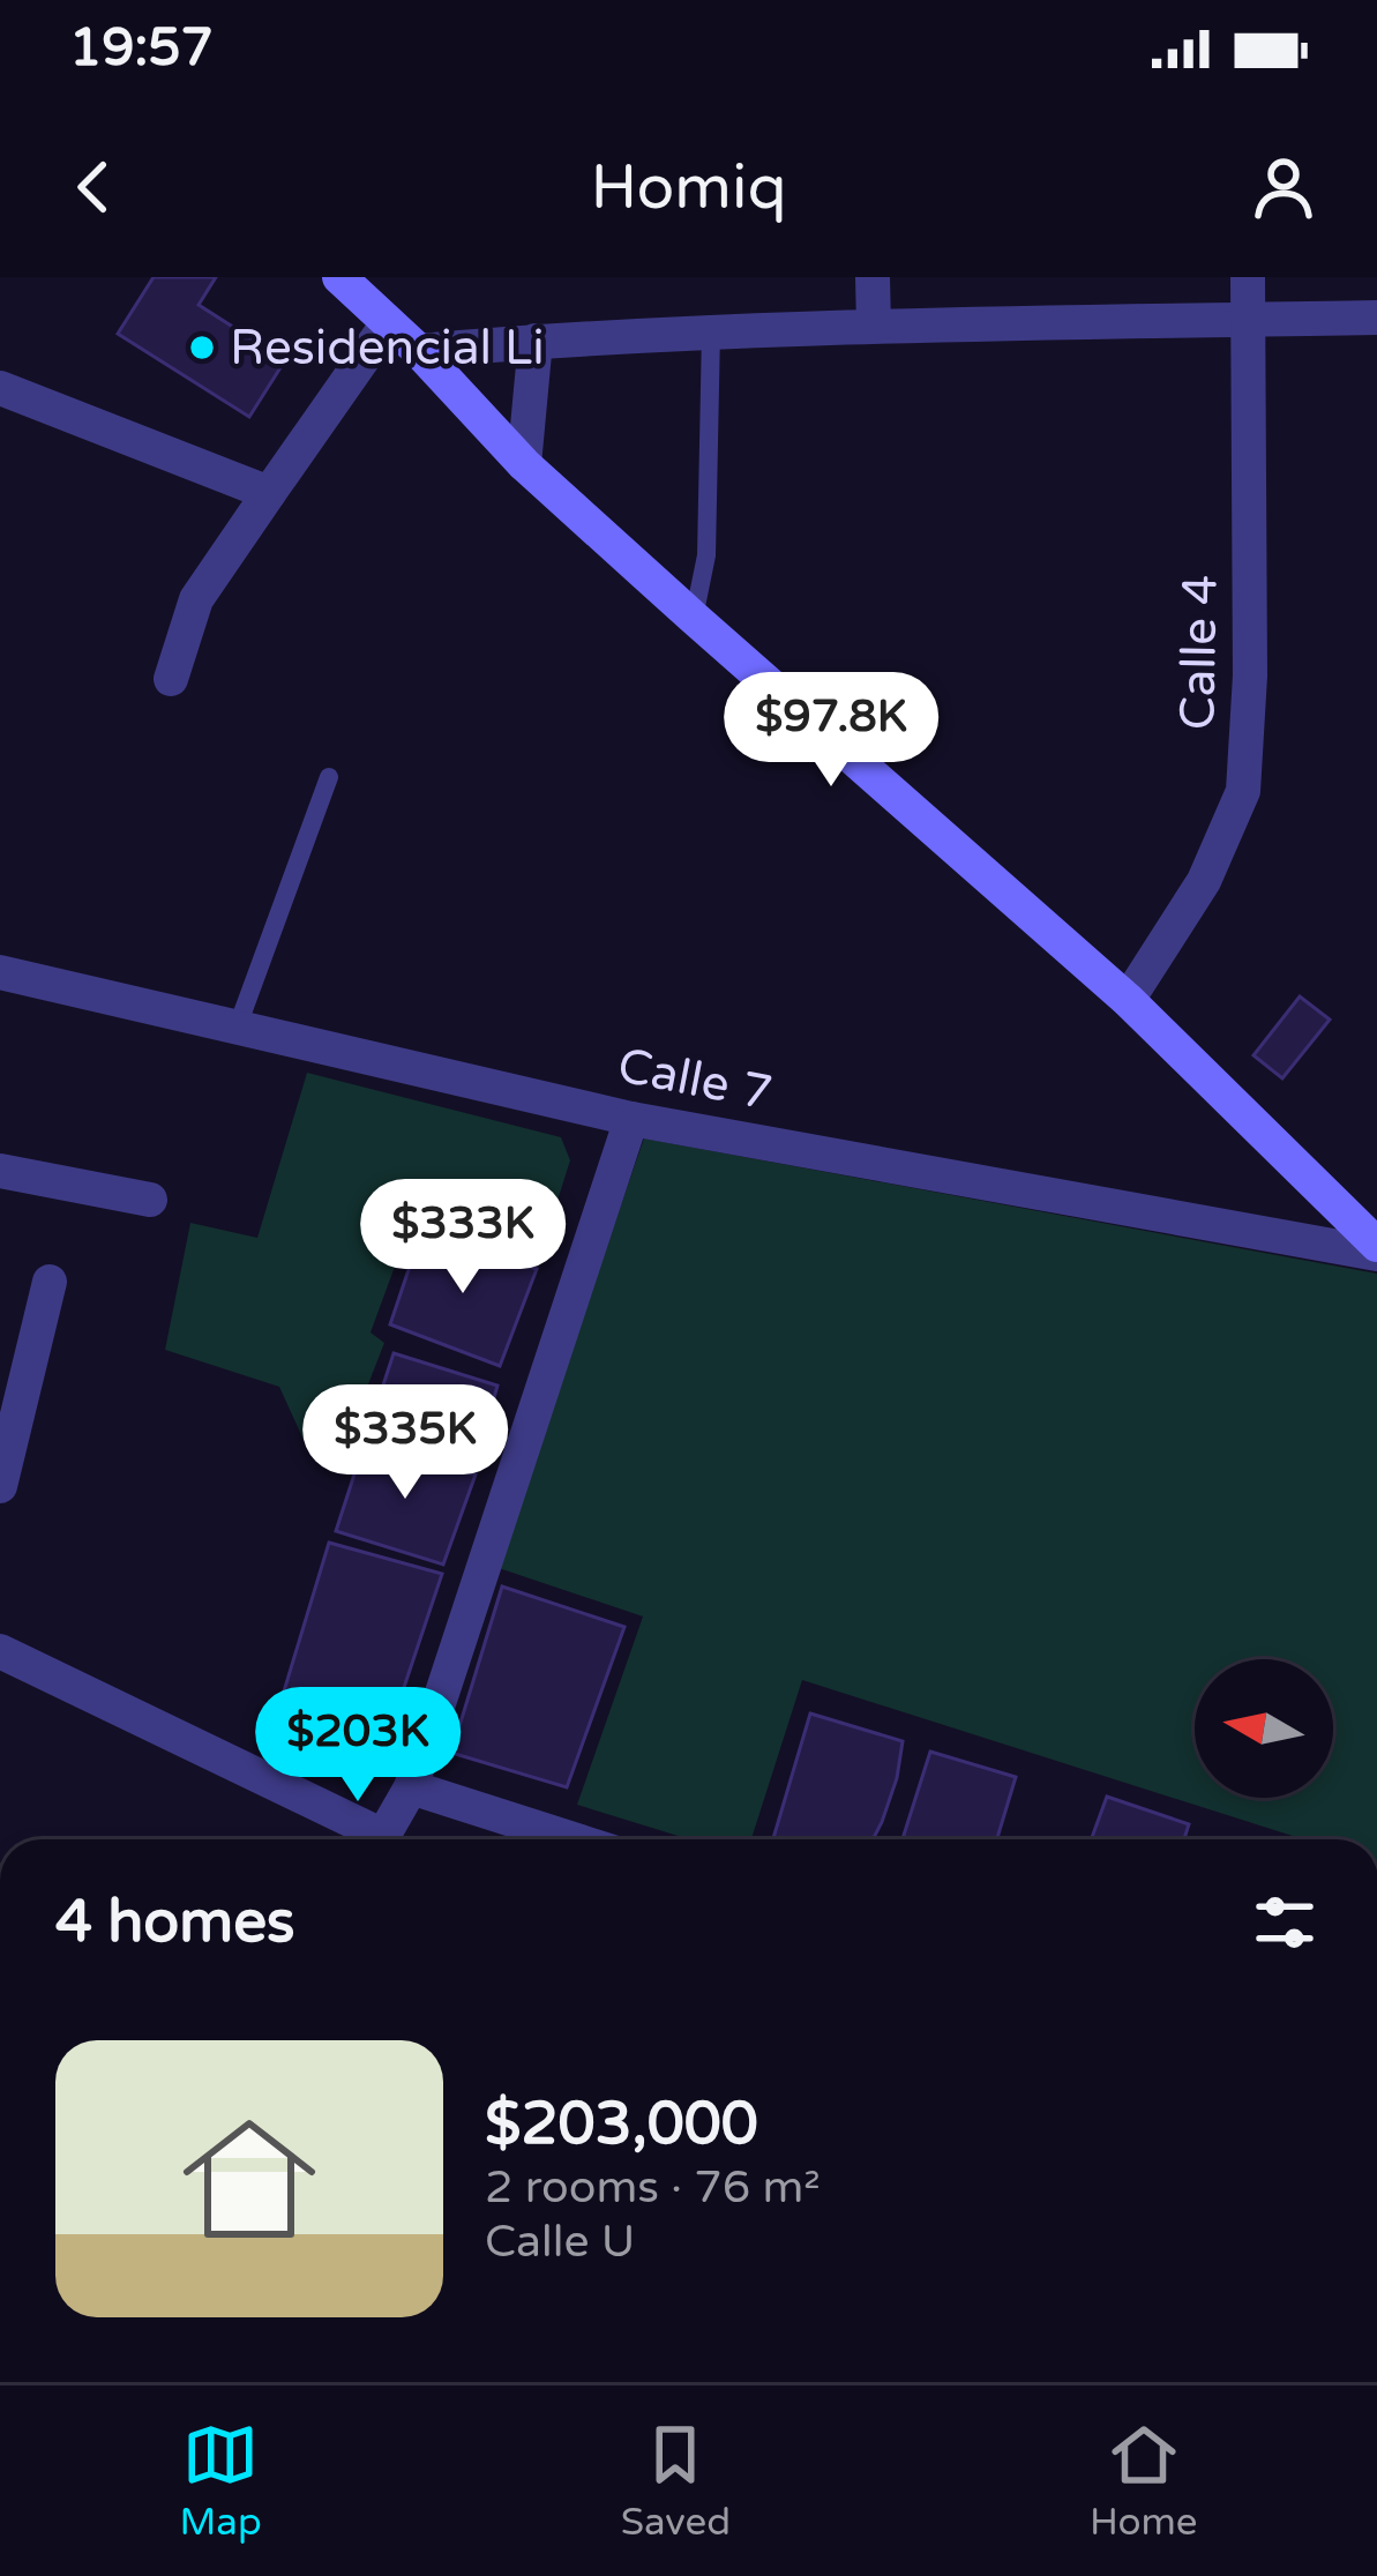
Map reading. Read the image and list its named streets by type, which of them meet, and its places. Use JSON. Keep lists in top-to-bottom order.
{
  "streets": {
    "street": ["Calle 4", "Calle 7"]
  },
  "places": ["Residencial Li"],
  "north": "left",
  "page": {
    "status": "19:57",
    "header": "Homiq",
    "price": [
      "$97.8K",
      "$333K",
      "$335K",
      "$203K"
    ],
    "heading": "4 homes",
    "list": [
      {
        "name": "$203,000",
        "note": "2 rooms · 76 m² · Calle U"
      }
    ],
    "tabs": ["Map", "Saved", "Home"]
  }
}
